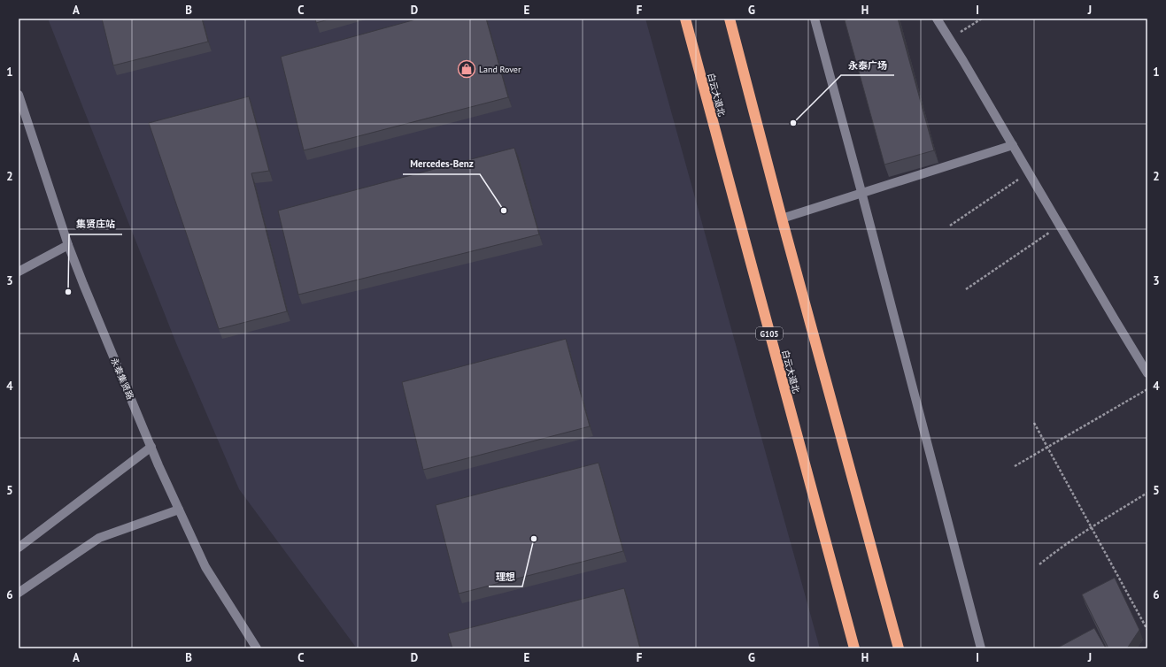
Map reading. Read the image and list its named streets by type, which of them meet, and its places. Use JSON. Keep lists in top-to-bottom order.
{
  "streets": {
    "highway": ["白云大道北", "G105"],
    "street": ["永泰集贤路"]
  },
  "places": {
    "shop": ["Land Rover"],
    "other": [
      "永泰广场",
      "Mercedes-Benz",
      "集贤庄站",
      "理想"
    ]
  },
  "grid": {
    "columns": [
      "A",
      "B",
      "C",
      "D",
      "E",
      "F",
      "G",
      "H",
      "I",
      "J"
    ],
    "rows": [
      "1",
      "2",
      "3",
      "4",
      "5",
      "6"
    ]
  }
}
